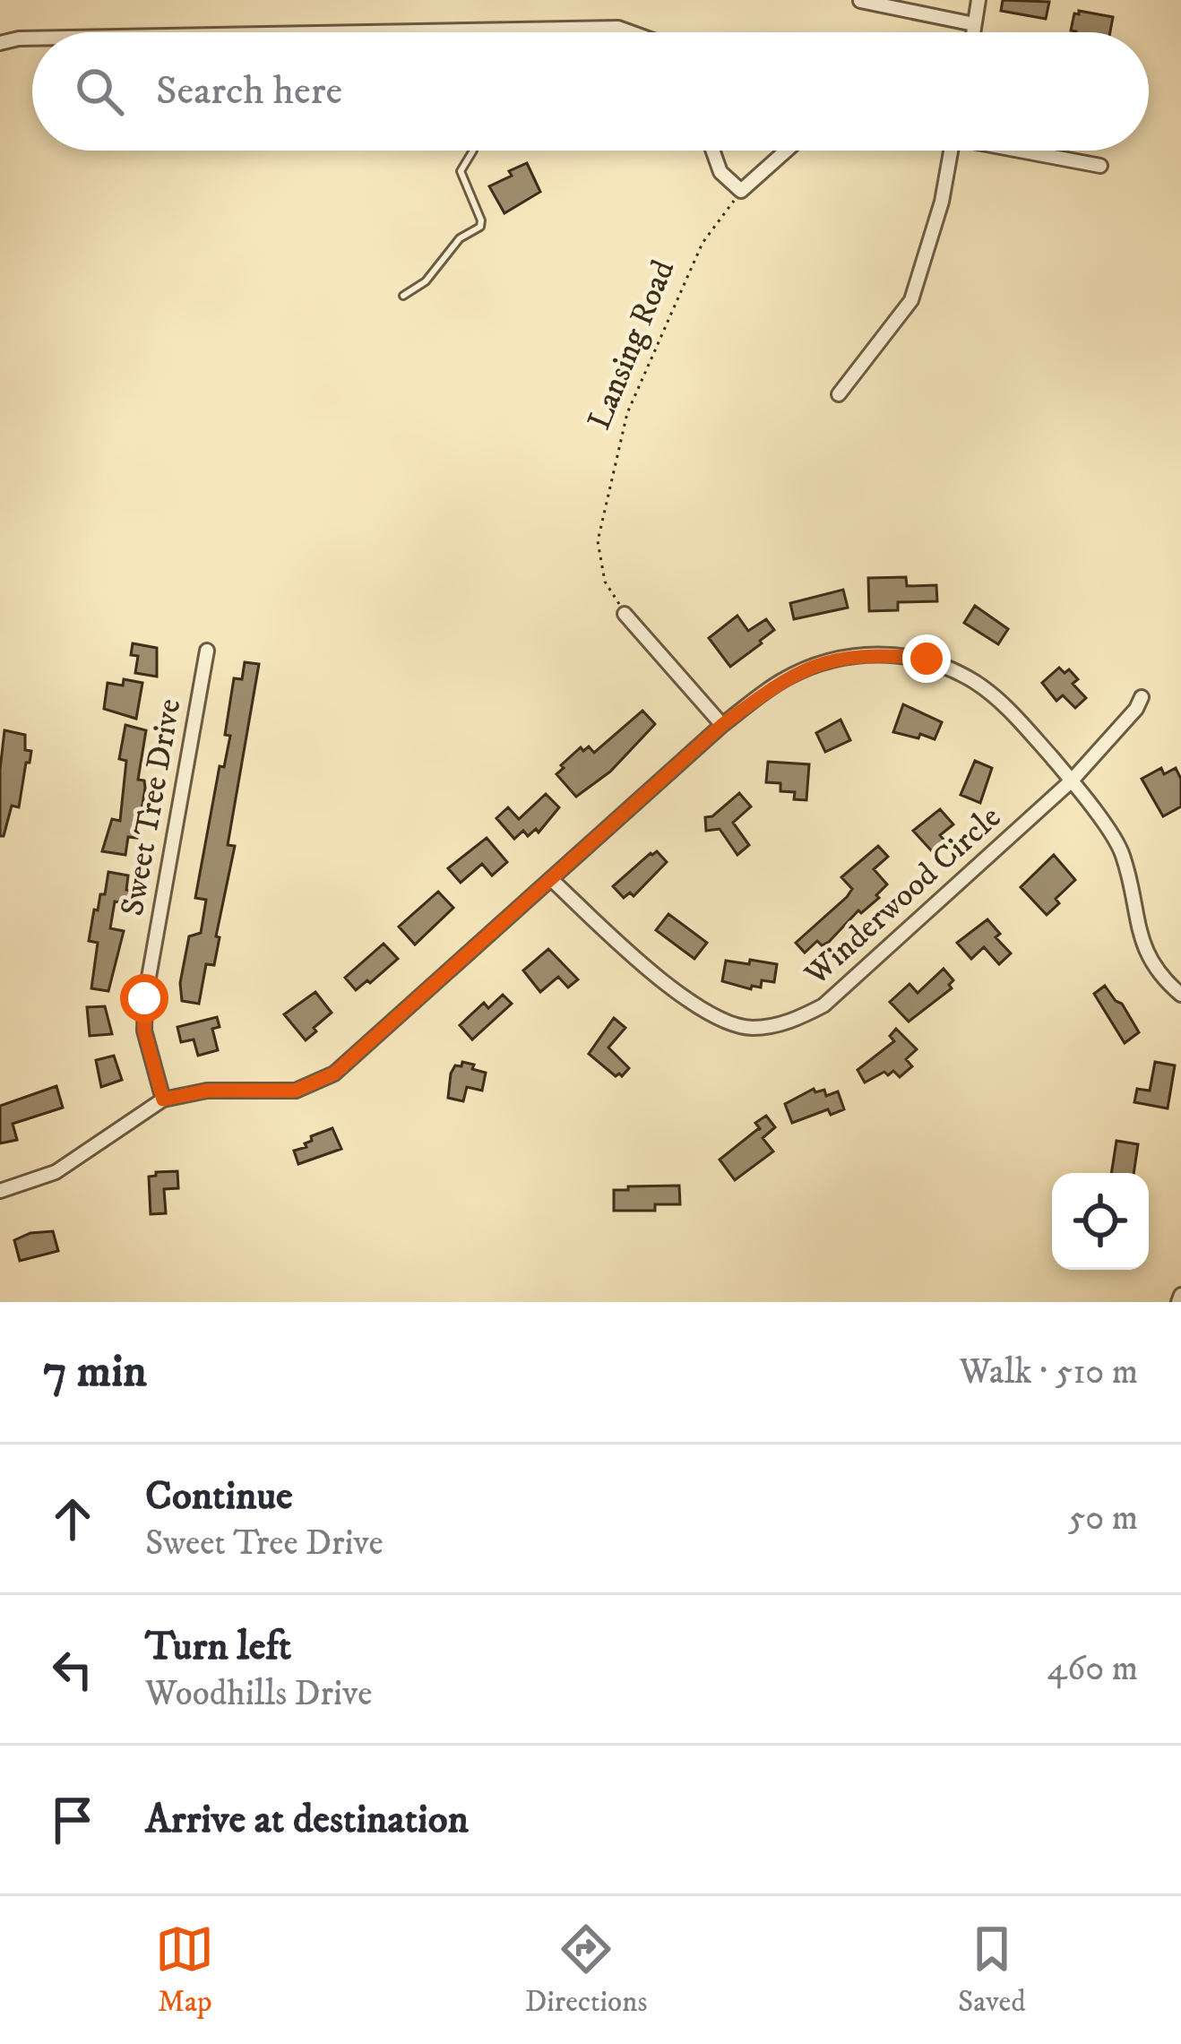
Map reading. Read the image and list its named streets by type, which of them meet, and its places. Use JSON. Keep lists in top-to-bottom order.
{
  "streets": {
    "street": ["Sweet Tree Drive", "Winderwood Circle"],
    "path": ["Lansing Road"]
  },
  "page": {
    "search": "Search here",
    "heading": ["7 min", "Walk · 510 m"],
    "list": [
      ["Continue", "Sweet Tree Drive", "50 m"],
      ["Turn left", "Woodhills Drive", "460 m"],
      "Arrive at destination"
    ],
    "nav": ["Map", "Directions", "Saved"]
  }
}
